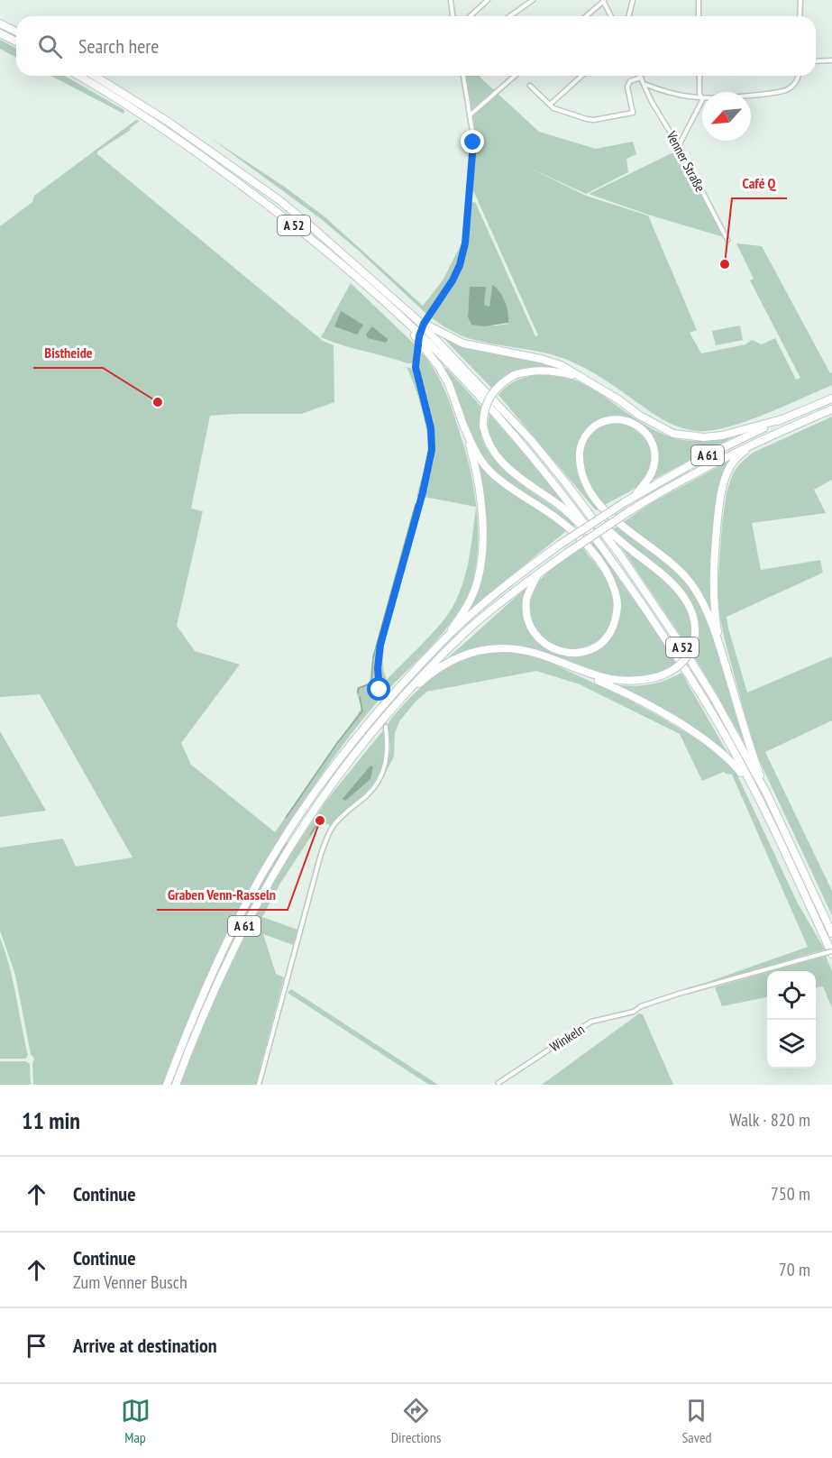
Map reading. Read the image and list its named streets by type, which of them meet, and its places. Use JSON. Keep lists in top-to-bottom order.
{
  "streets": {
    "highway": ["A 52", "A 61"],
    "street": ["Venner Straße", "Winkeln"]
  },
  "crossings": [
    ["A 52", "Winkeln"]
  ],
  "places": ["Café Q", "Bistheide", "Graben Venn-Rasseln"],
  "north": "bottom left",
  "page": {
    "search": "Search here",
    "heading": ["11 min", "Walk · 820 m"],
    "list": [
      ["Continue", "750 m"],
      ["Continue", "Zum Venner Busch", "70 m"],
      "Arrive at destination"
    ],
    "nav": ["Map", "Directions", "Saved"]
  }
}
